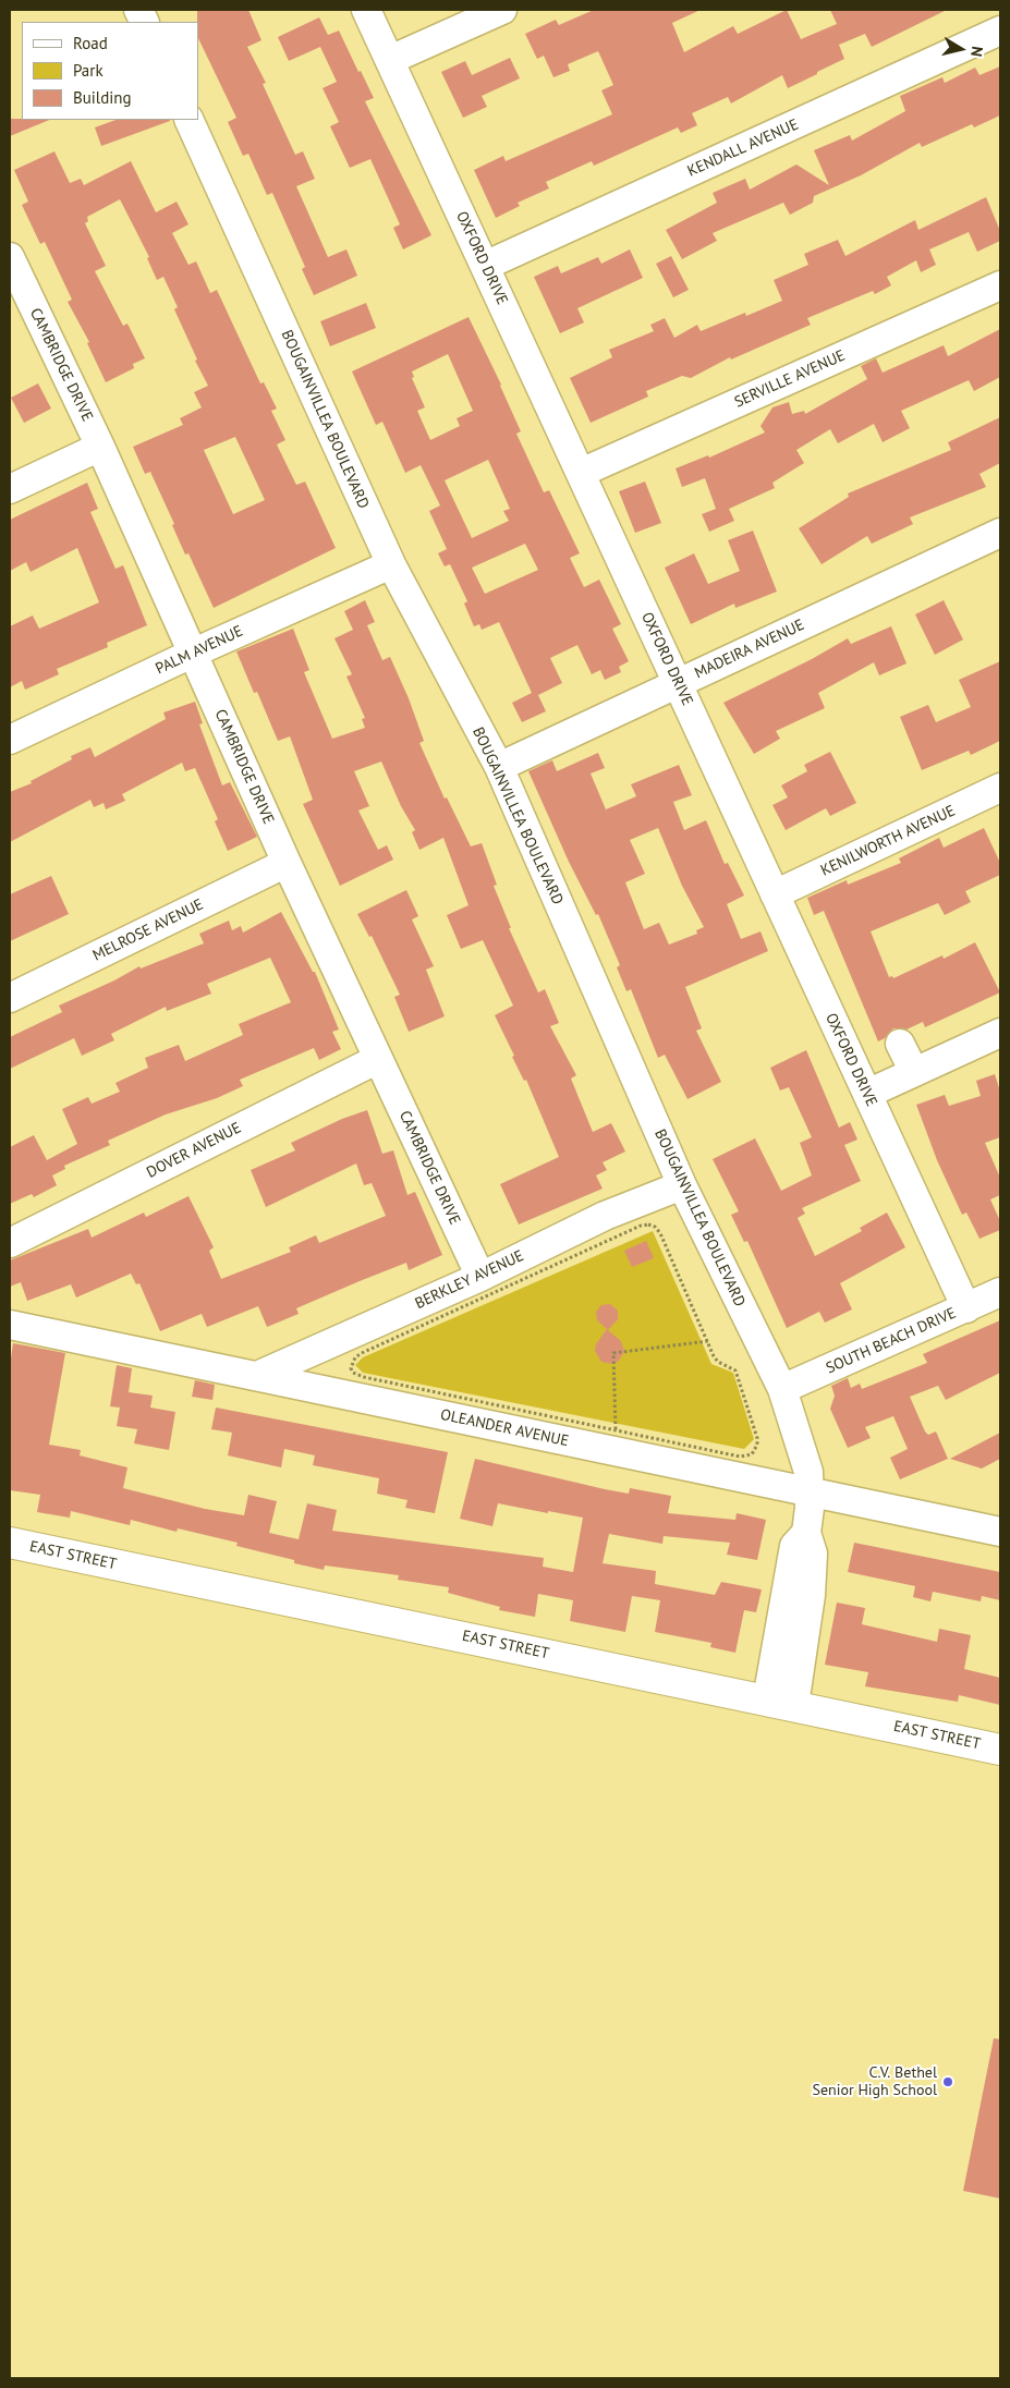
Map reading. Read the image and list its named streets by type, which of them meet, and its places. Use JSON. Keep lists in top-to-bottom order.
{
  "streets": {
    "main road": ["EAST STREET"],
    "street": [
      "KENDALL AVENUE",
      "OXFORD DRIVE",
      "CAMBRIDGE DRIVE",
      "SERVILLE AVENUE",
      "BOUGAINVILLEA BOULEVARD",
      "MADEIRA AVENUE",
      "PALM AVENUE",
      "KENILWORTH AVENUE",
      "MELROSE AVENUE",
      "DOVER AVENUE",
      "BERKLEY AVENUE",
      "SOUTH BEACH DRIVE",
      "OLEANDER AVENUE"
    ]
  },
  "crossings": [
    ["KENDALL AVENUE", "OXFORD DRIVE"],
    ["OXFORD DRIVE", "SERVILLE AVENUE"],
    ["OXFORD DRIVE", "MADEIRA AVENUE"],
    ["OXFORD DRIVE", "KENILWORTH AVENUE"],
    ["OXFORD DRIVE", "SOUTH BEACH DRIVE"],
    ["CAMBRIDGE DRIVE", "PALM AVENUE"],
    ["CAMBRIDGE DRIVE", "MELROSE AVENUE"],
    ["CAMBRIDGE DRIVE", "DOVER AVENUE"],
    ["CAMBRIDGE DRIVE", "BERKLEY AVENUE"],
    ["BOUGAINVILLEA BOULEVARD", "MADEIRA AVENUE"],
    ["BOUGAINVILLEA BOULEVARD", "PALM AVENUE"],
    ["BOUGAINVILLEA BOULEVARD", "BERKLEY AVENUE"],
    ["BOUGAINVILLEA BOULEVARD", "SOUTH BEACH DRIVE"],
    ["BOUGAINVILLEA BOULEVARD", "OLEANDER AVENUE"],
    ["BOUGAINVILLEA BOULEVARD", "EAST STREET"],
    ["BERKLEY AVENUE", "OLEANDER AVENUE"]
  ],
  "places": ["C.V. Bethel Senior High School"],
  "legend": ["Road", "Park", "Building"],
  "north": "right"
}
